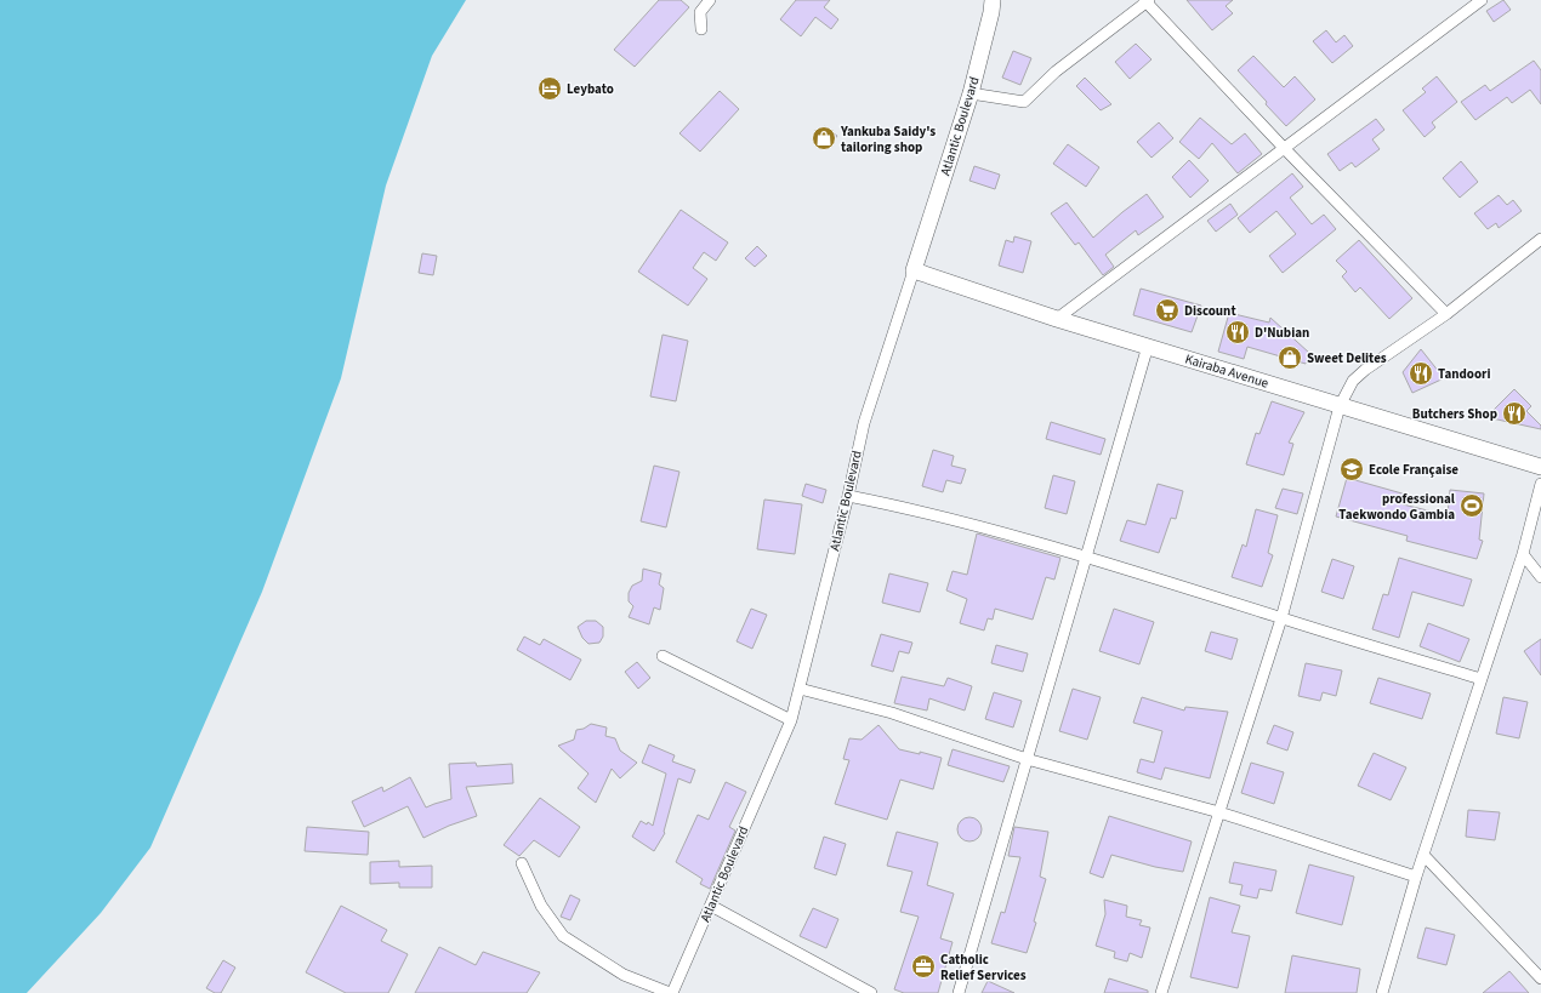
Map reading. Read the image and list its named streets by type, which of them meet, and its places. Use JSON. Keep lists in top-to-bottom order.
{
  "streets": {
    "street": ["Atlantic Boulevard", "Kairaba Avenue"]
  },
  "crossings": [
    ["Atlantic Boulevard", "Kairaba Avenue"]
  ],
  "places": {
    "hotel": ["Leybato"],
    "shop": ["Yankuba Saidy's tailoring shop", "Sweet Delites"],
    "supermarket": ["Discount"],
    "restaurant": ["D'Nubian", "Tandoori", "Butchers Shop"],
    "school or university": ["Ecole Française"],
    "sports": ["professional Taekwondo Gambia"],
    "office": ["Catholic Relief Services"]
  }
}
